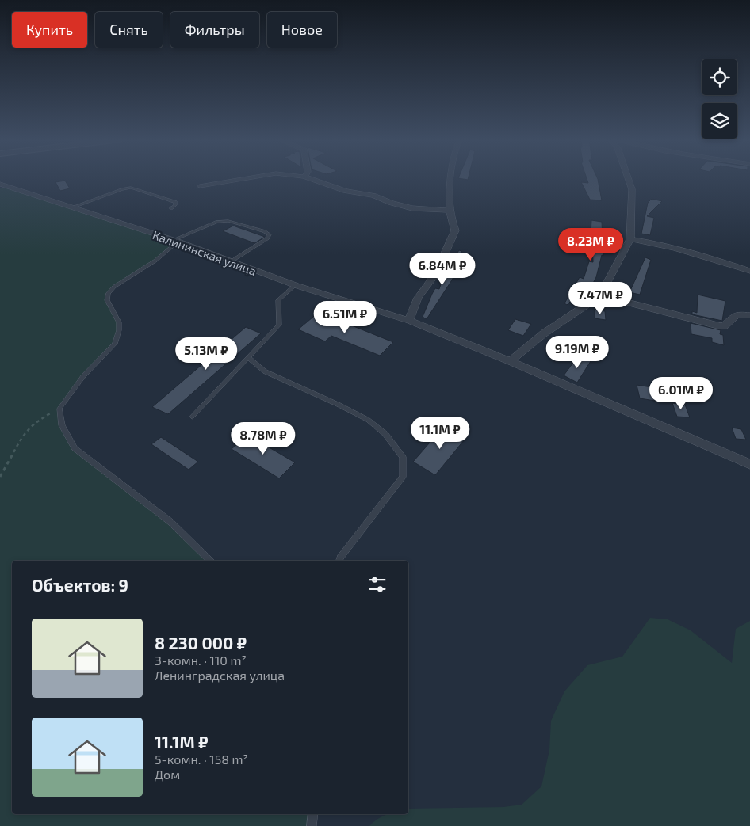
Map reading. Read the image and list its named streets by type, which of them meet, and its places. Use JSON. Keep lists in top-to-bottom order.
{
  "streets": {
    "street": ["Калининская улица"]
  },
  "page": {
    "chip": [
      "Купить",
      "Снять",
      "Фильтры",
      "Новое"
    ],
    "price": [
      "8.23M ₽",
      "6.84M ₽",
      "7.47M ₽",
      "6.51M ₽",
      "9.19M ₽",
      "5.13M ₽",
      "6.01M ₽",
      "11.1M ₽",
      "8.78M ₽"
    ],
    "heading": "Объектов: 9",
    "list": [
      {
        "name": "8 230 000 ₽",
        "note": "3-комн. · 110 m² · Ленинградская улица"
      },
      {
        "name": "11.1M ₽",
        "note": "5-комн. · 158 m² · Дом"
      }
    ]
  }
}
